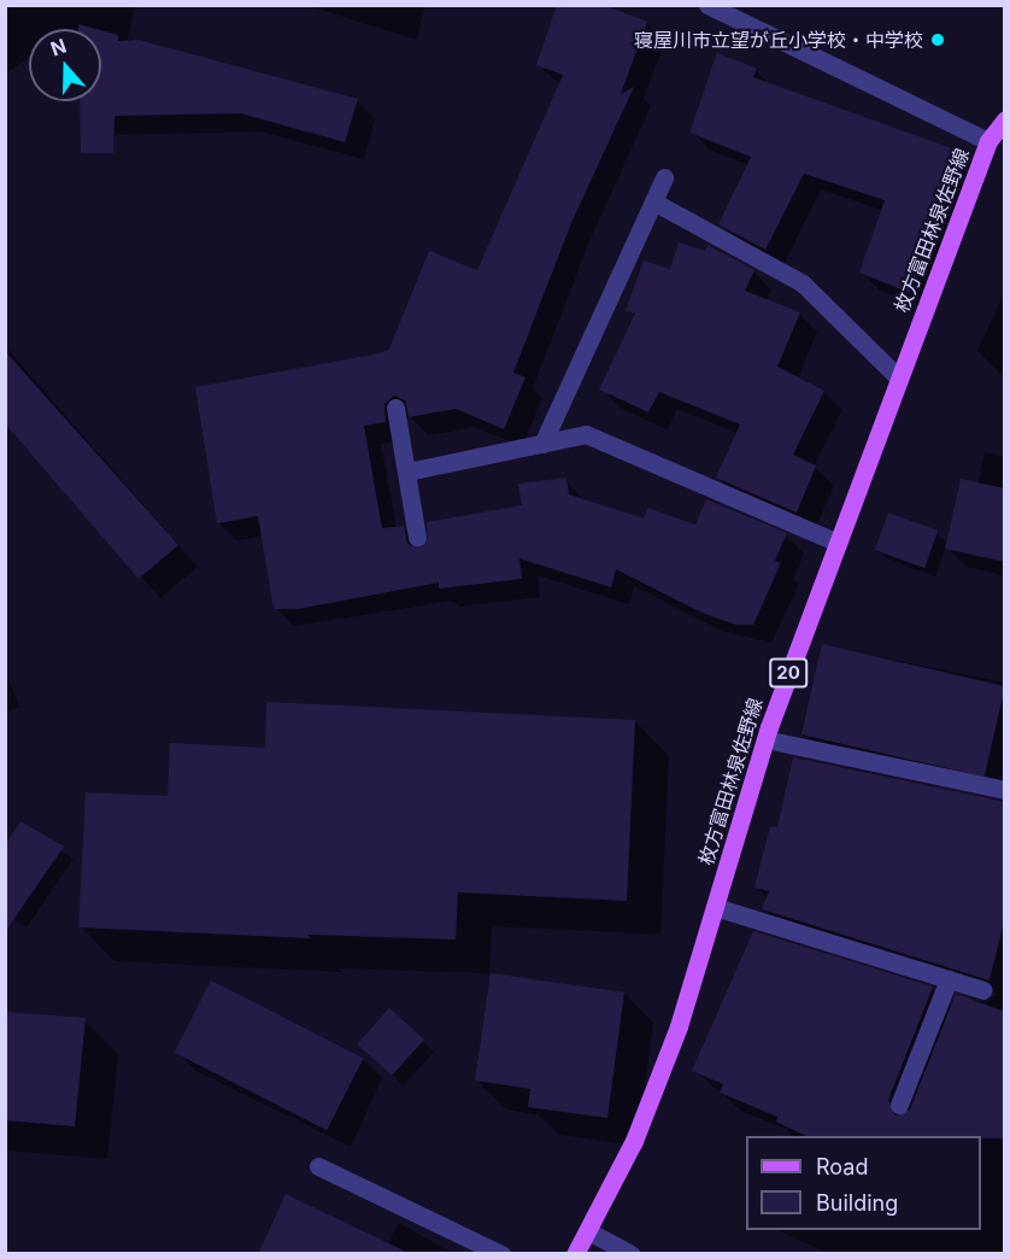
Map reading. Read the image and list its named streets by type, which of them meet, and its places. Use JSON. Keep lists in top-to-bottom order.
{
  "streets": {
    "main road": ["枚方富田林泉佐野線", "20"]
  },
  "places": ["寝屋川市立望が丘小学校・中学校"],
  "legend": ["Road", "Building"],
  "north": "top"
}
